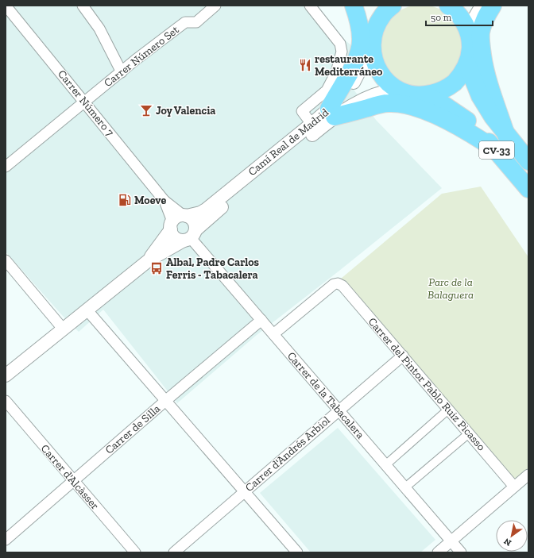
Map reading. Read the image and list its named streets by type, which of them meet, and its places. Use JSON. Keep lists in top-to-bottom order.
{
  "streets": {
    "highway": ["CV-33"],
    "street": [
      "Carrer Número Set",
      "Carrer Número 7",
      "Camí Real de Madrid",
      "Carrer del Pintor Pablo Ruiz Picasso",
      "Carrer de la Tabacalera",
      "Carrer de Silla",
      "Carrer d'Andrés Arbiol",
      "Carrer d'Alcàsser"
    ]
  },
  "crossings": [
    ["Carrer Número Set", "Carrer Número 7"],
    ["Carrer Número 7", "Camí Real de Madrid"],
    ["Camí Real de Madrid", "CV-33"],
    ["Camí Real de Madrid", "Carrer de la Tabacalera"],
    ["Carrer del Pintor Pablo Ruiz Picasso", "Carrer de la Tabacalera"],
    ["Carrer del Pintor Pablo Ruiz Picasso", "Carrer d'Andrés Arbiol"],
    ["Carrer de la Tabacalera", "Carrer de Silla"],
    ["Carrer de la Tabacalera", "Carrer d'Andrés Arbiol"],
    ["Carrer de Silla", "Carrer d'Alcàsser"]
  ],
  "parks": ["Parc de la Balaguera"],
  "places": {
    "restaurant": ["restaurante Mediterráneo"],
    "bar": ["Joy Valencia"],
    "fuel station": ["Moeve"],
    "bus stop": ["Albal, Padre Carlos Ferris - Tabacalera"]
  },
  "scale_bar": "50 m",
  "north": "bottom left"
}
